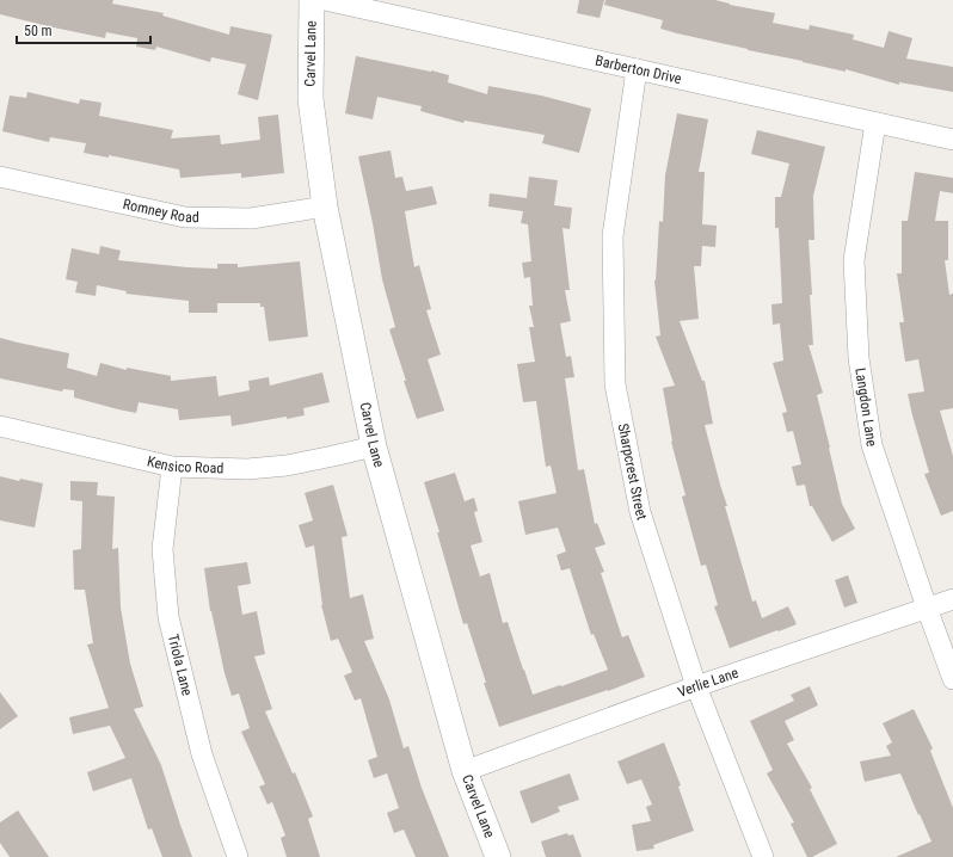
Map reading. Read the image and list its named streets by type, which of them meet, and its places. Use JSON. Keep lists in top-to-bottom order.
{
  "streets": {
    "street": [
      "Carvel Lane",
      "Barberton Drive",
      "Romney Road",
      "Langdon Lane",
      "Kensico Road",
      "Sharpcrest Street",
      "Triola Lane",
      "Verlie Lane"
    ]
  },
  "crossings": [
    ["Carvel Lane", "Romney Road"],
    ["Carvel Lane", "Kensico Road"],
    ["Carvel Lane", "Verlie Lane"],
    ["Barberton Drive", "Langdon Lane"],
    ["Barberton Drive", "Sharpcrest Street"],
    ["Langdon Lane", "Verlie Lane"],
    ["Kensico Road", "Triola Lane"],
    ["Sharpcrest Street", "Verlie Lane"]
  ],
  "scale_bar": "50 m"
}
